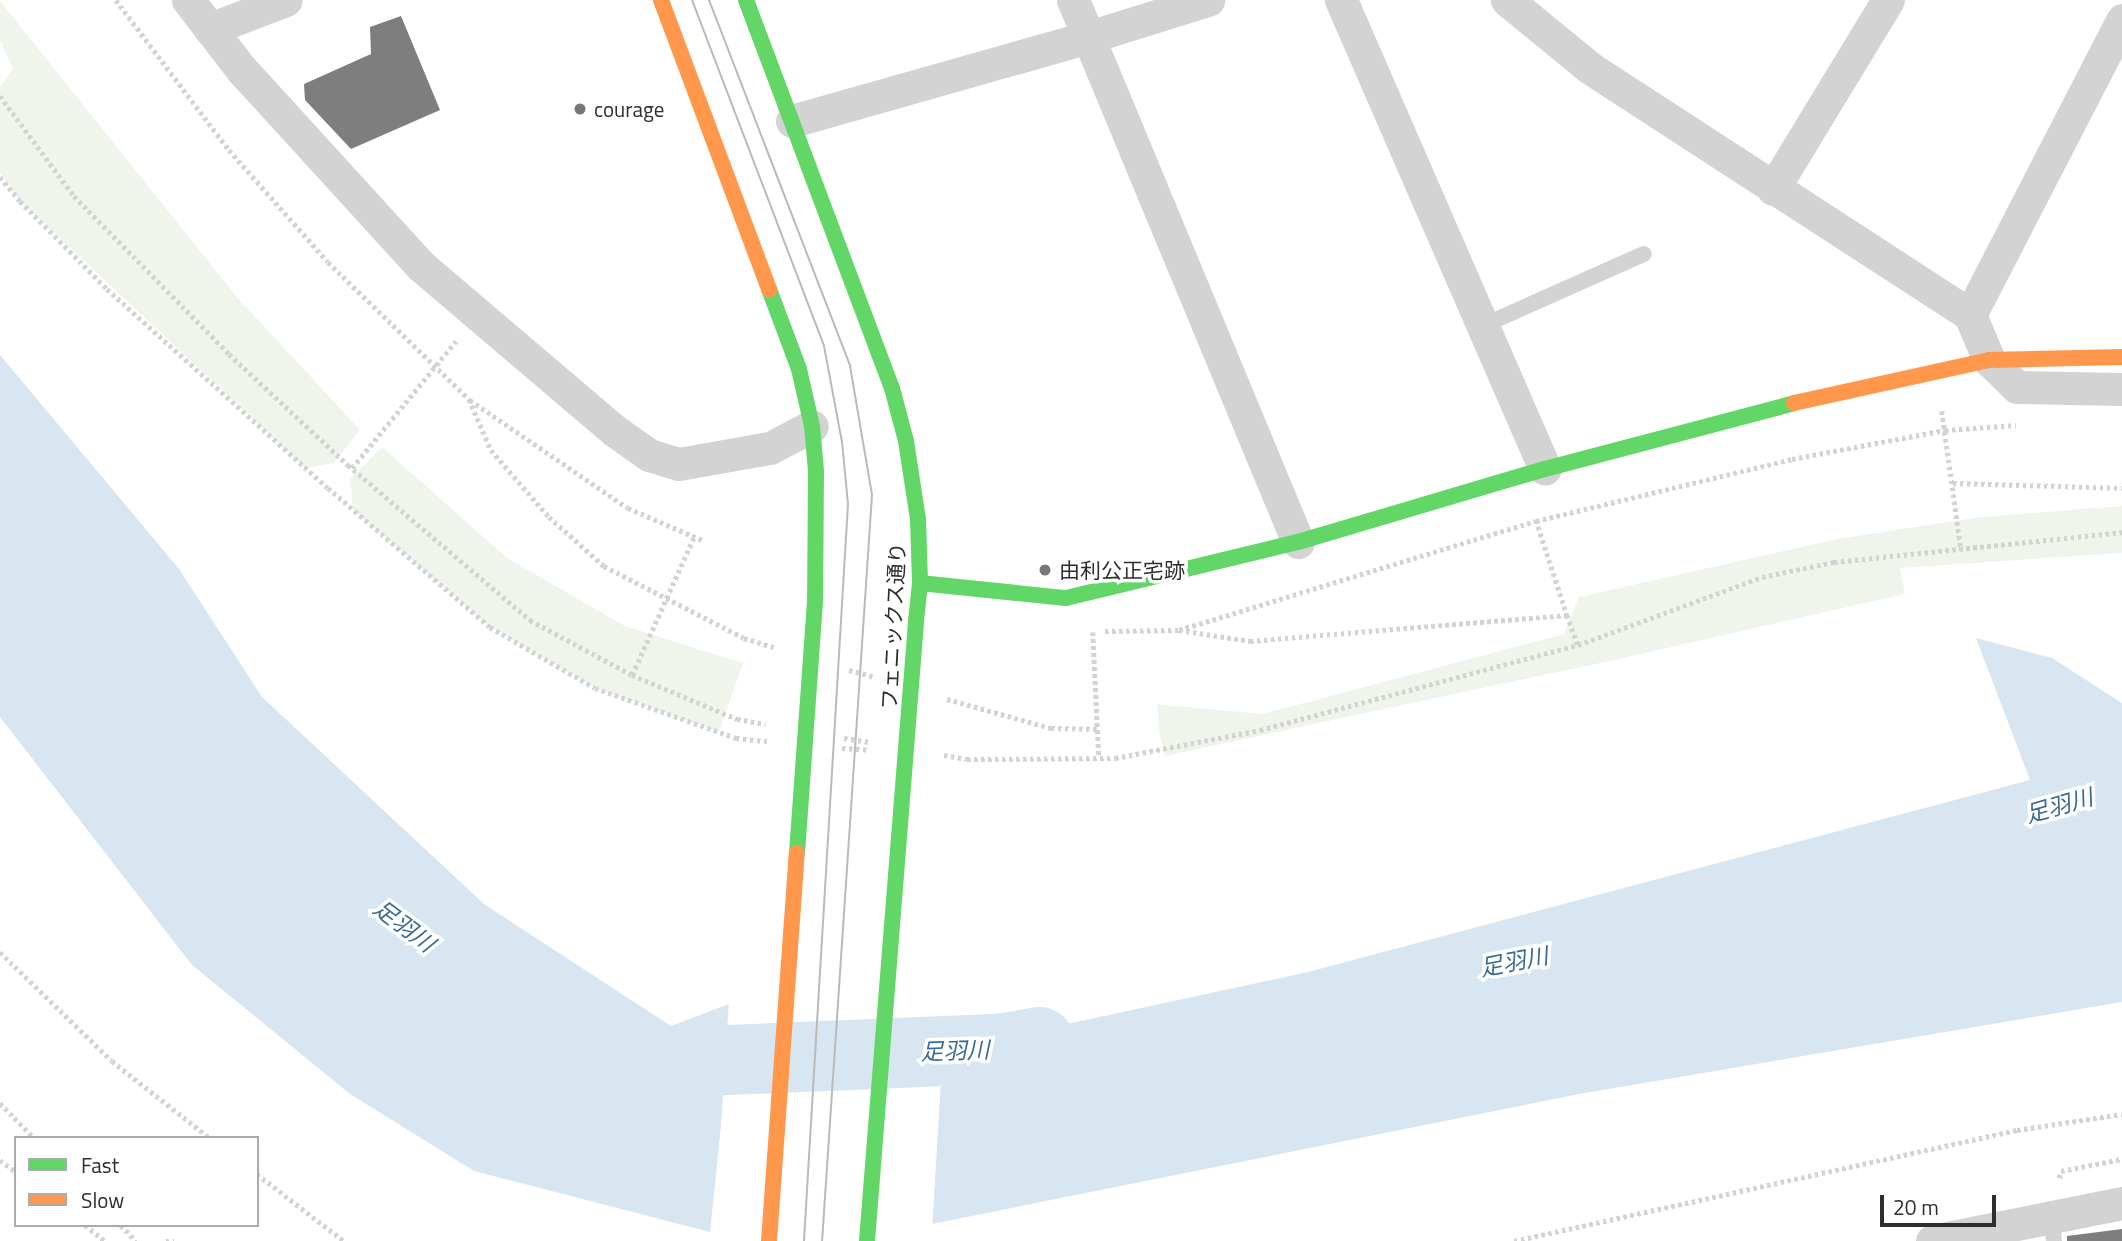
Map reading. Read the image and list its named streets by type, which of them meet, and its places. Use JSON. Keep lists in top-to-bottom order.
{
  "streets": {
    "main road": ["フェニックス通り"]
  },
  "water": ["足羽川"],
  "places": ["courage", "由利公正宅跡"],
  "legend": ["Fast", "Slow"],
  "scale_bar": "20 m"
}
